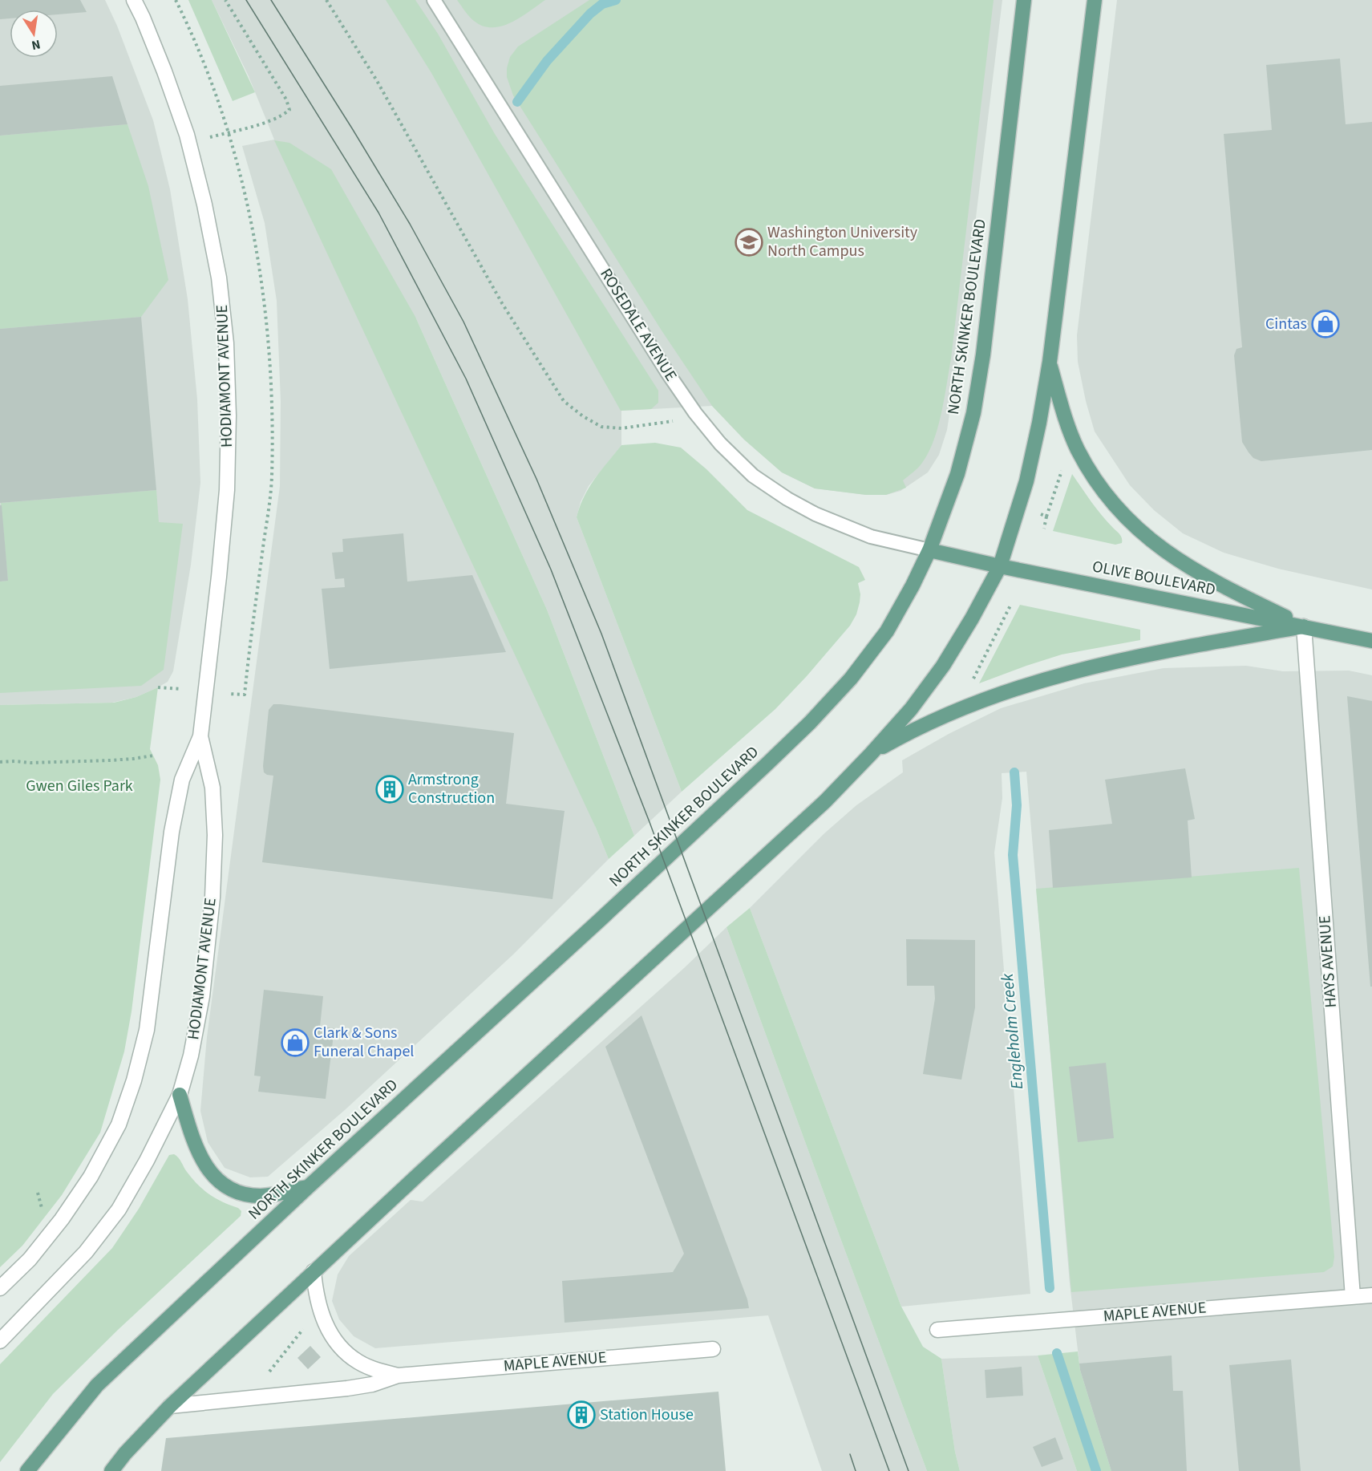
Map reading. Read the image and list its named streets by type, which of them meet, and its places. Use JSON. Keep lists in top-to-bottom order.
{
  "streets": {
    "main road": ["NORTH SKINKER BOULEVARD", "OLIVE BOULEVARD"],
    "street": ["HODIAMONT AVENUE", "HAYS AVENUE", "MAPLE AVENUE"],
    "lane": ["ROSEDALE AVENUE"]
  },
  "crossings": [
    ["NORTH SKINKER BOULEVARD", "ROSEDALE AVENUE"],
    ["NORTH SKINKER BOULEVARD", "OLIVE BOULEVARD"],
    ["ROSEDALE AVENUE", "OLIVE BOULEVARD"],
    ["OLIVE BOULEVARD", "HAYS AVENUE"],
    ["HAYS AVENUE", "MAPLE AVENUE"]
  ],
  "water": ["Engleholm Creek"],
  "parks": ["Gwen Giles Park"],
  "places": {
    "school or university": ["Washington University North Campus"],
    "shop": ["Cintas", "Clark & Sons Funeral Chapel"],
    "building": ["Armstrong Construction", "Station House"]
  },
  "north": "bottom"
}
